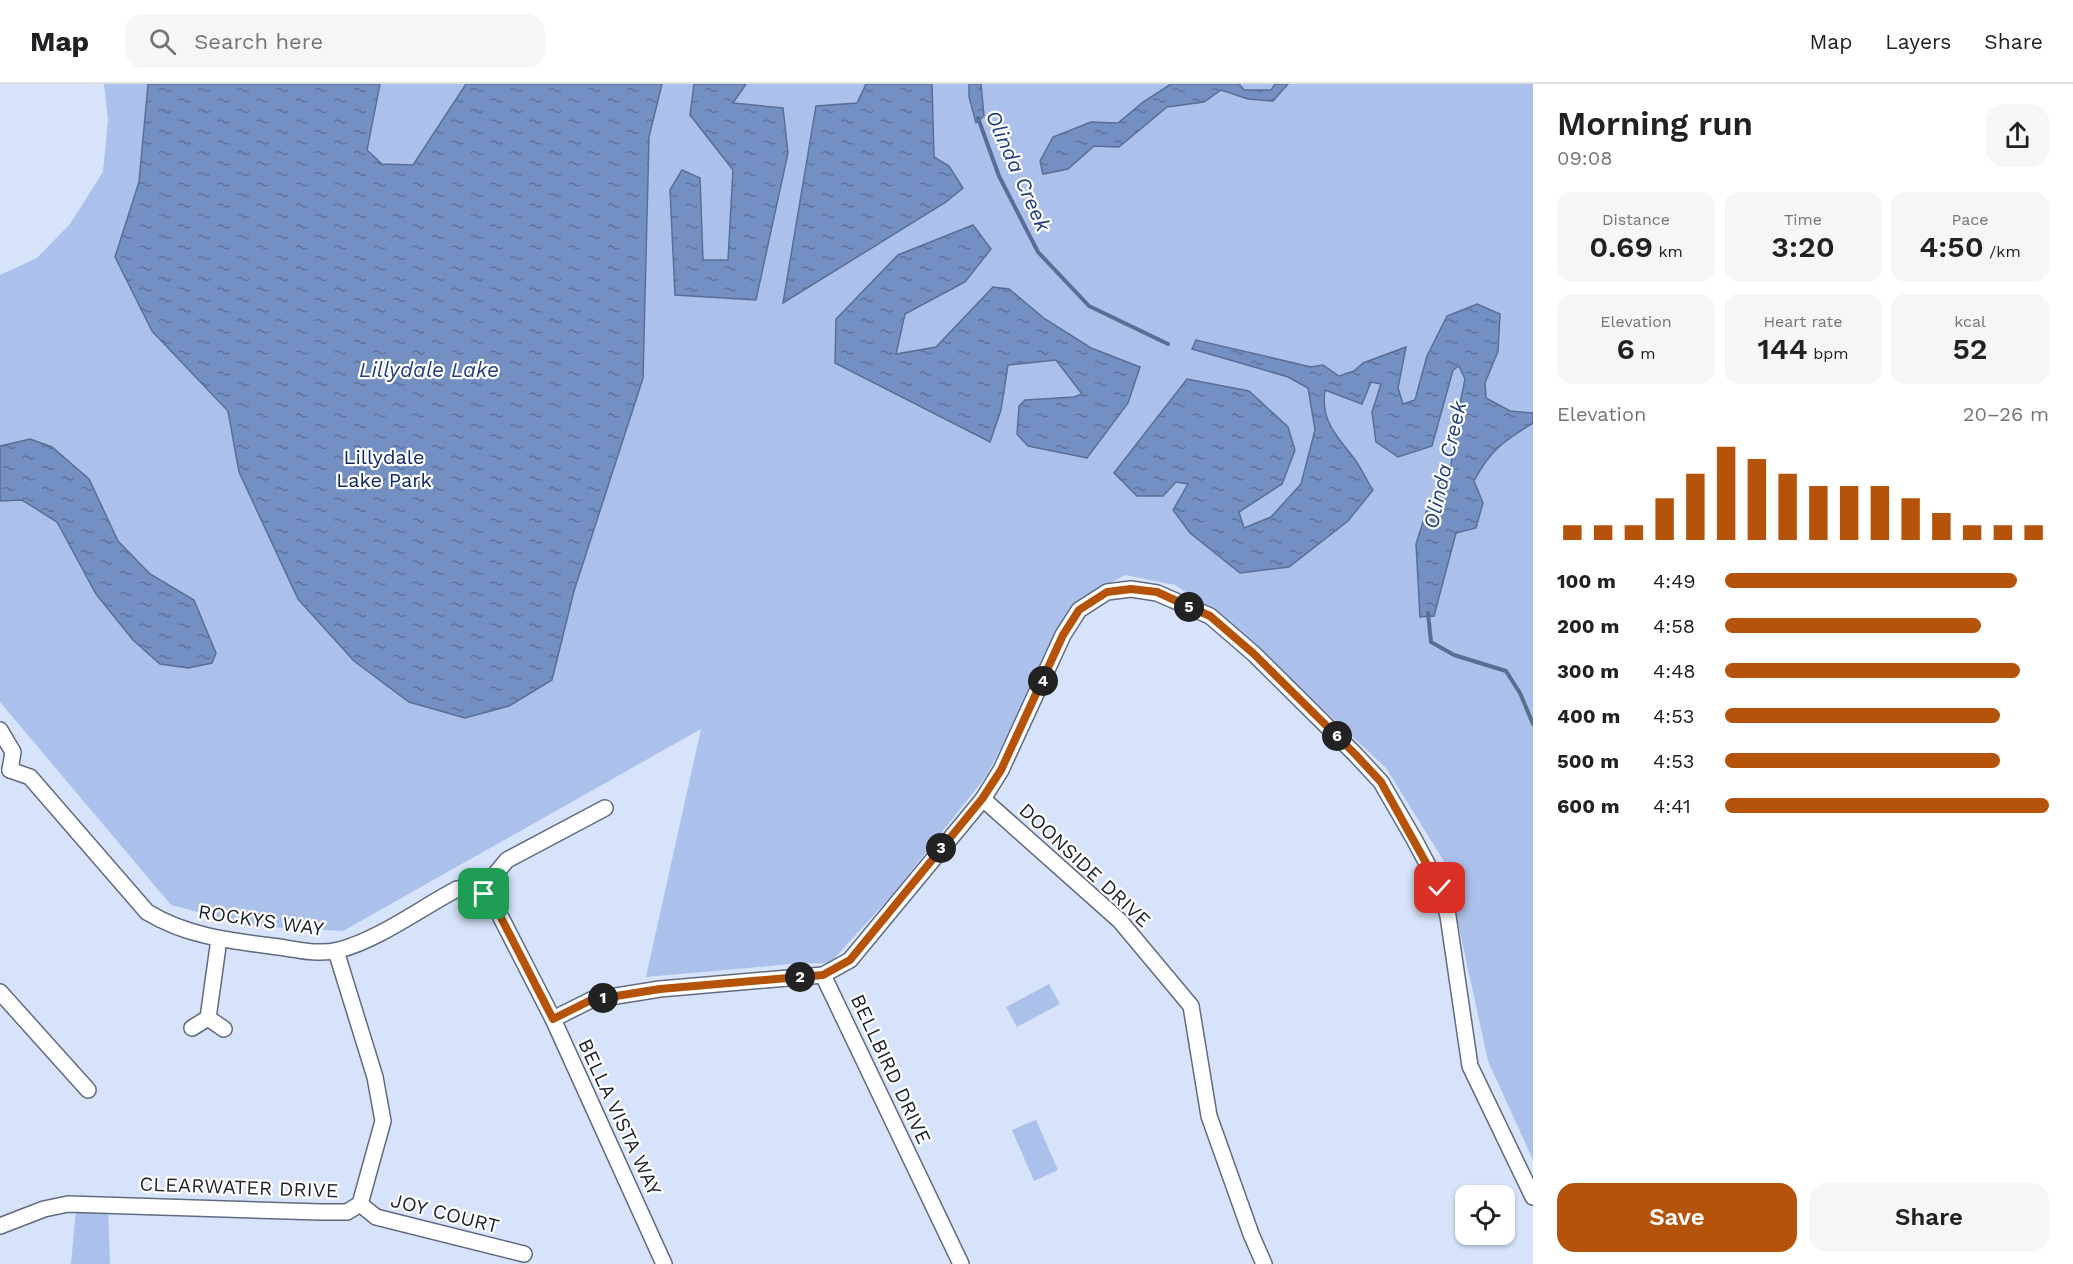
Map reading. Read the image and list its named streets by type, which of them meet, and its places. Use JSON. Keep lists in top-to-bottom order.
{
  "streets": {
    "street": [
      "DOONSIDE DRIVE",
      "ROCKYS WAY",
      "BELLBIRD DRIVE",
      "BELLA VISTA WAY",
      "CLEARWATER DRIVE",
      "JOY COURT"
    ]
  },
  "crossings": [
    ["ROCKYS WAY", "BELLA VISTA WAY"],
    ["ROCKYS WAY", "CLEARWATER DRIVE"],
    ["CLEARWATER DRIVE", "JOY COURT"]
  ],
  "water": ["Olinda Creek", "Lillydale Lake"],
  "parks": ["Lillydale Lake Park"],
  "page": {
    "header": "Map",
    "search": "Search here",
    "nav": ["Map", "Layers", "Share"],
    "heading": ["Morning run", "09:08"],
    "stats": [
      ["Distance", "0.69 km"],
      ["Time", "3:20"],
      ["Pace", "4:50 /km"],
      ["Elevation", "6 m"],
      ["Heart rate", "144 bpm"],
      ["kcal", "52"]
    ],
    "chart": ["Elevation", "20–26 m"],
    "list": [
      {
        "name": "100 m",
        "note": "4:49"
      },
      {
        "name": "200 m",
        "note": "4:58"
      },
      {
        "name": "300 m",
        "note": "4:48"
      },
      {
        "name": "400 m",
        "note": "4:53"
      },
      {
        "name": "500 m",
        "note": "4:53"
      },
      {
        "name": "600 m",
        "note": "4:41"
      }
    ],
    "pins": [
      "5",
      "4",
      "6",
      "3",
      "2",
      "1"
    ],
    "buttons": ["Save", "Share"]
  }
}
